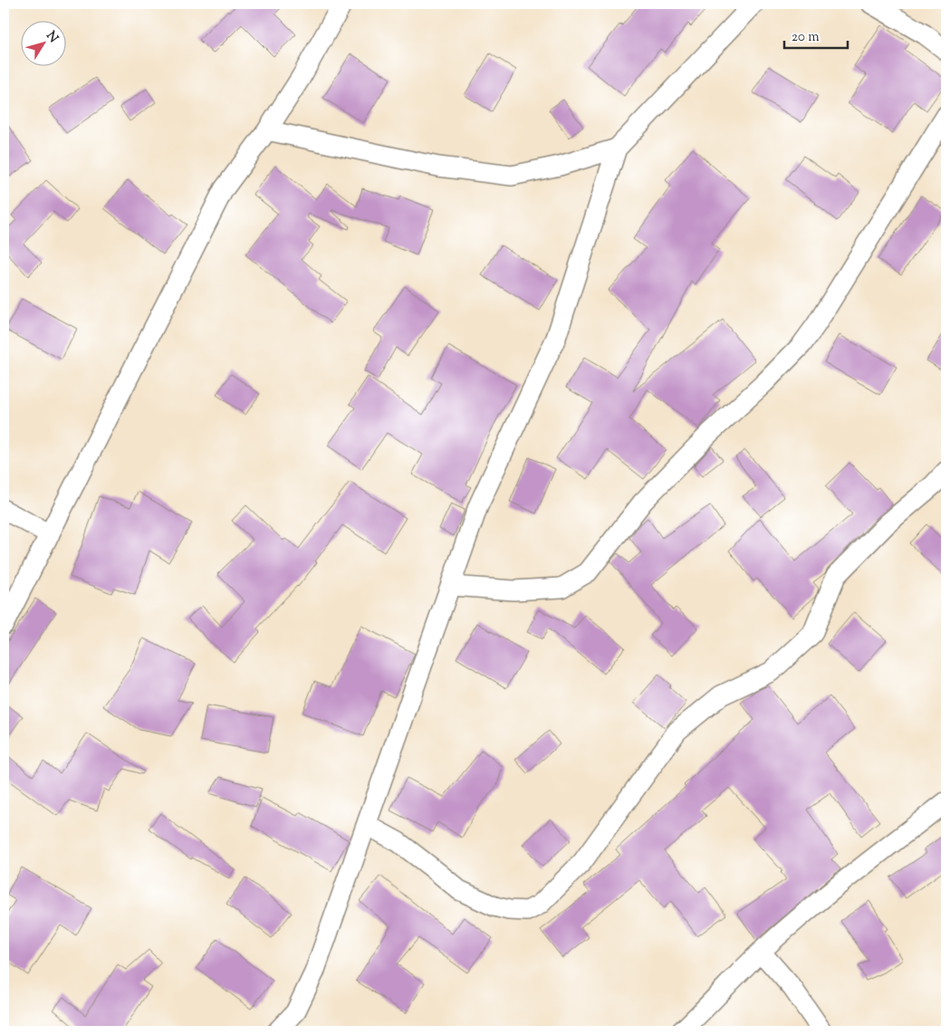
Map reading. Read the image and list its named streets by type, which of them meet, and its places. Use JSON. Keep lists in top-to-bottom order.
{
  "scale_bar": "20 m",
  "north": "top right"
}
